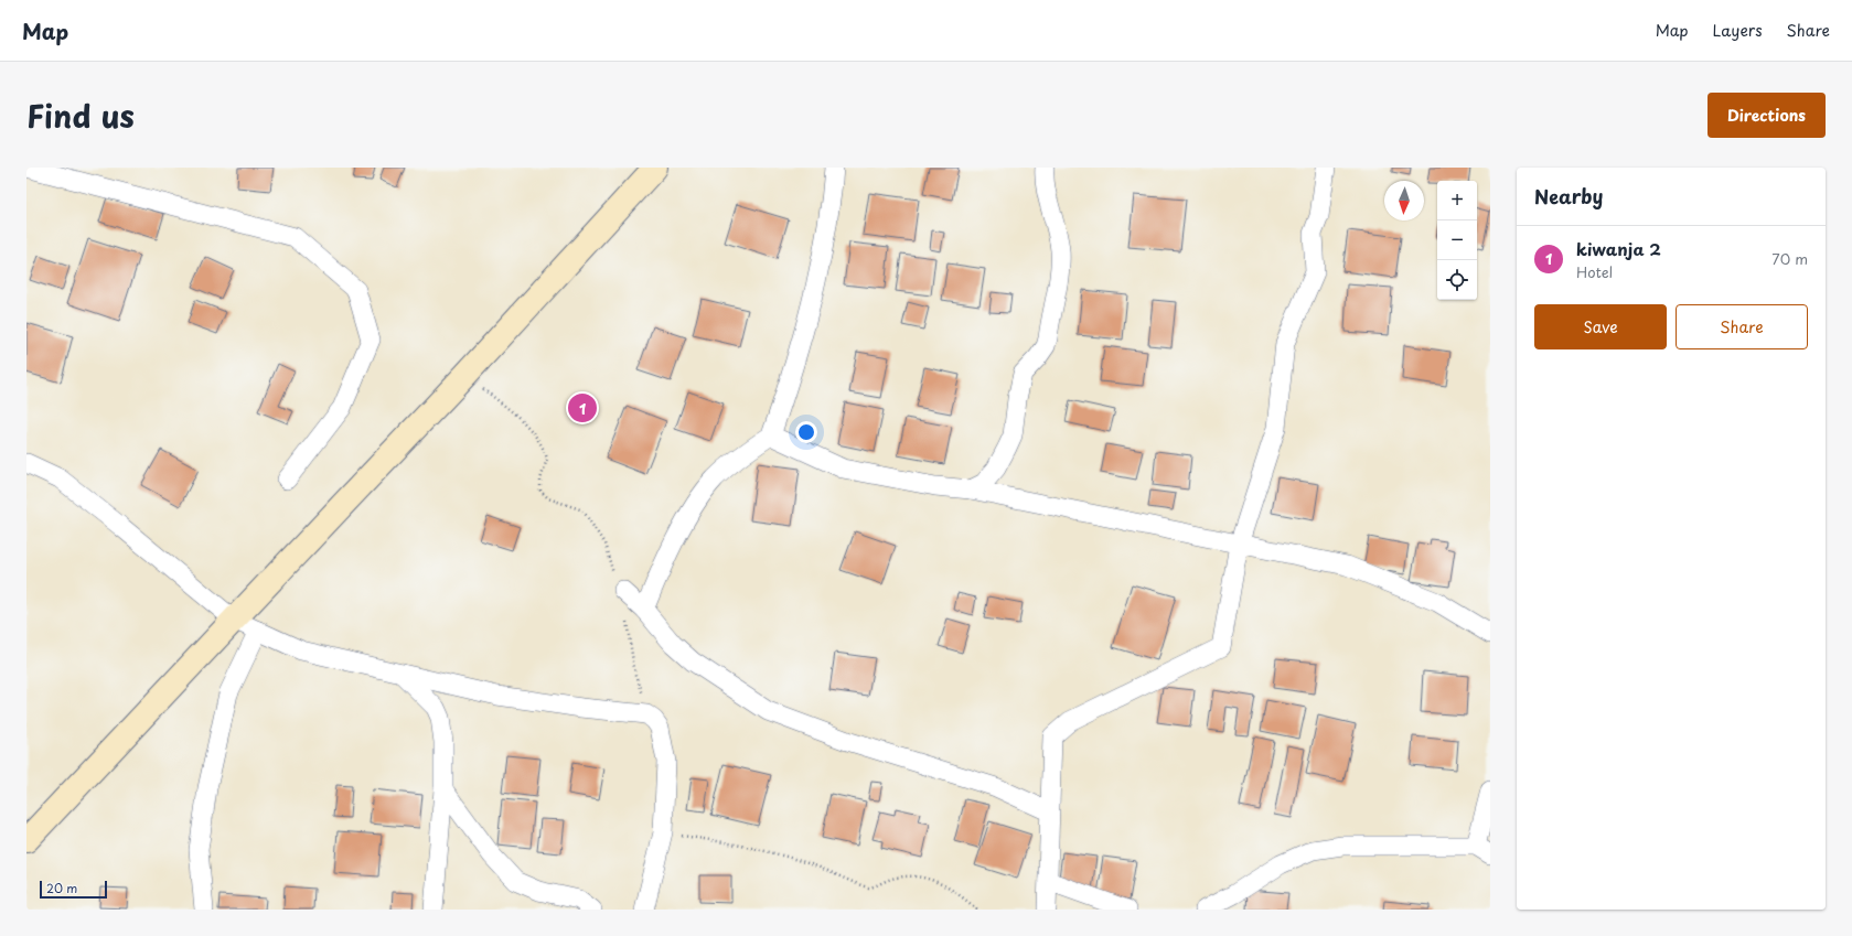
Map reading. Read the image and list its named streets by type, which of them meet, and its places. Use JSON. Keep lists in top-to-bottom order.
{
  "scale_bar": "20 m",
  "north": "bottom",
  "page": {
    "header": "Map",
    "nav": ["Map", "Layers", "Share"],
    "title": "Find us",
    "buttons": [
      "Directions",
      ["Save", "Share"]
    ],
    "heading": "Nearby",
    "map_buttons": ["+", "−"],
    "list": [
      {
        "mark": "1",
        "name": "kiwanja 2",
        "note": "Hotel",
        "value": "70 m"
      }
    ],
    "pins": "1",
    "scale": "20 m"
  }
}
